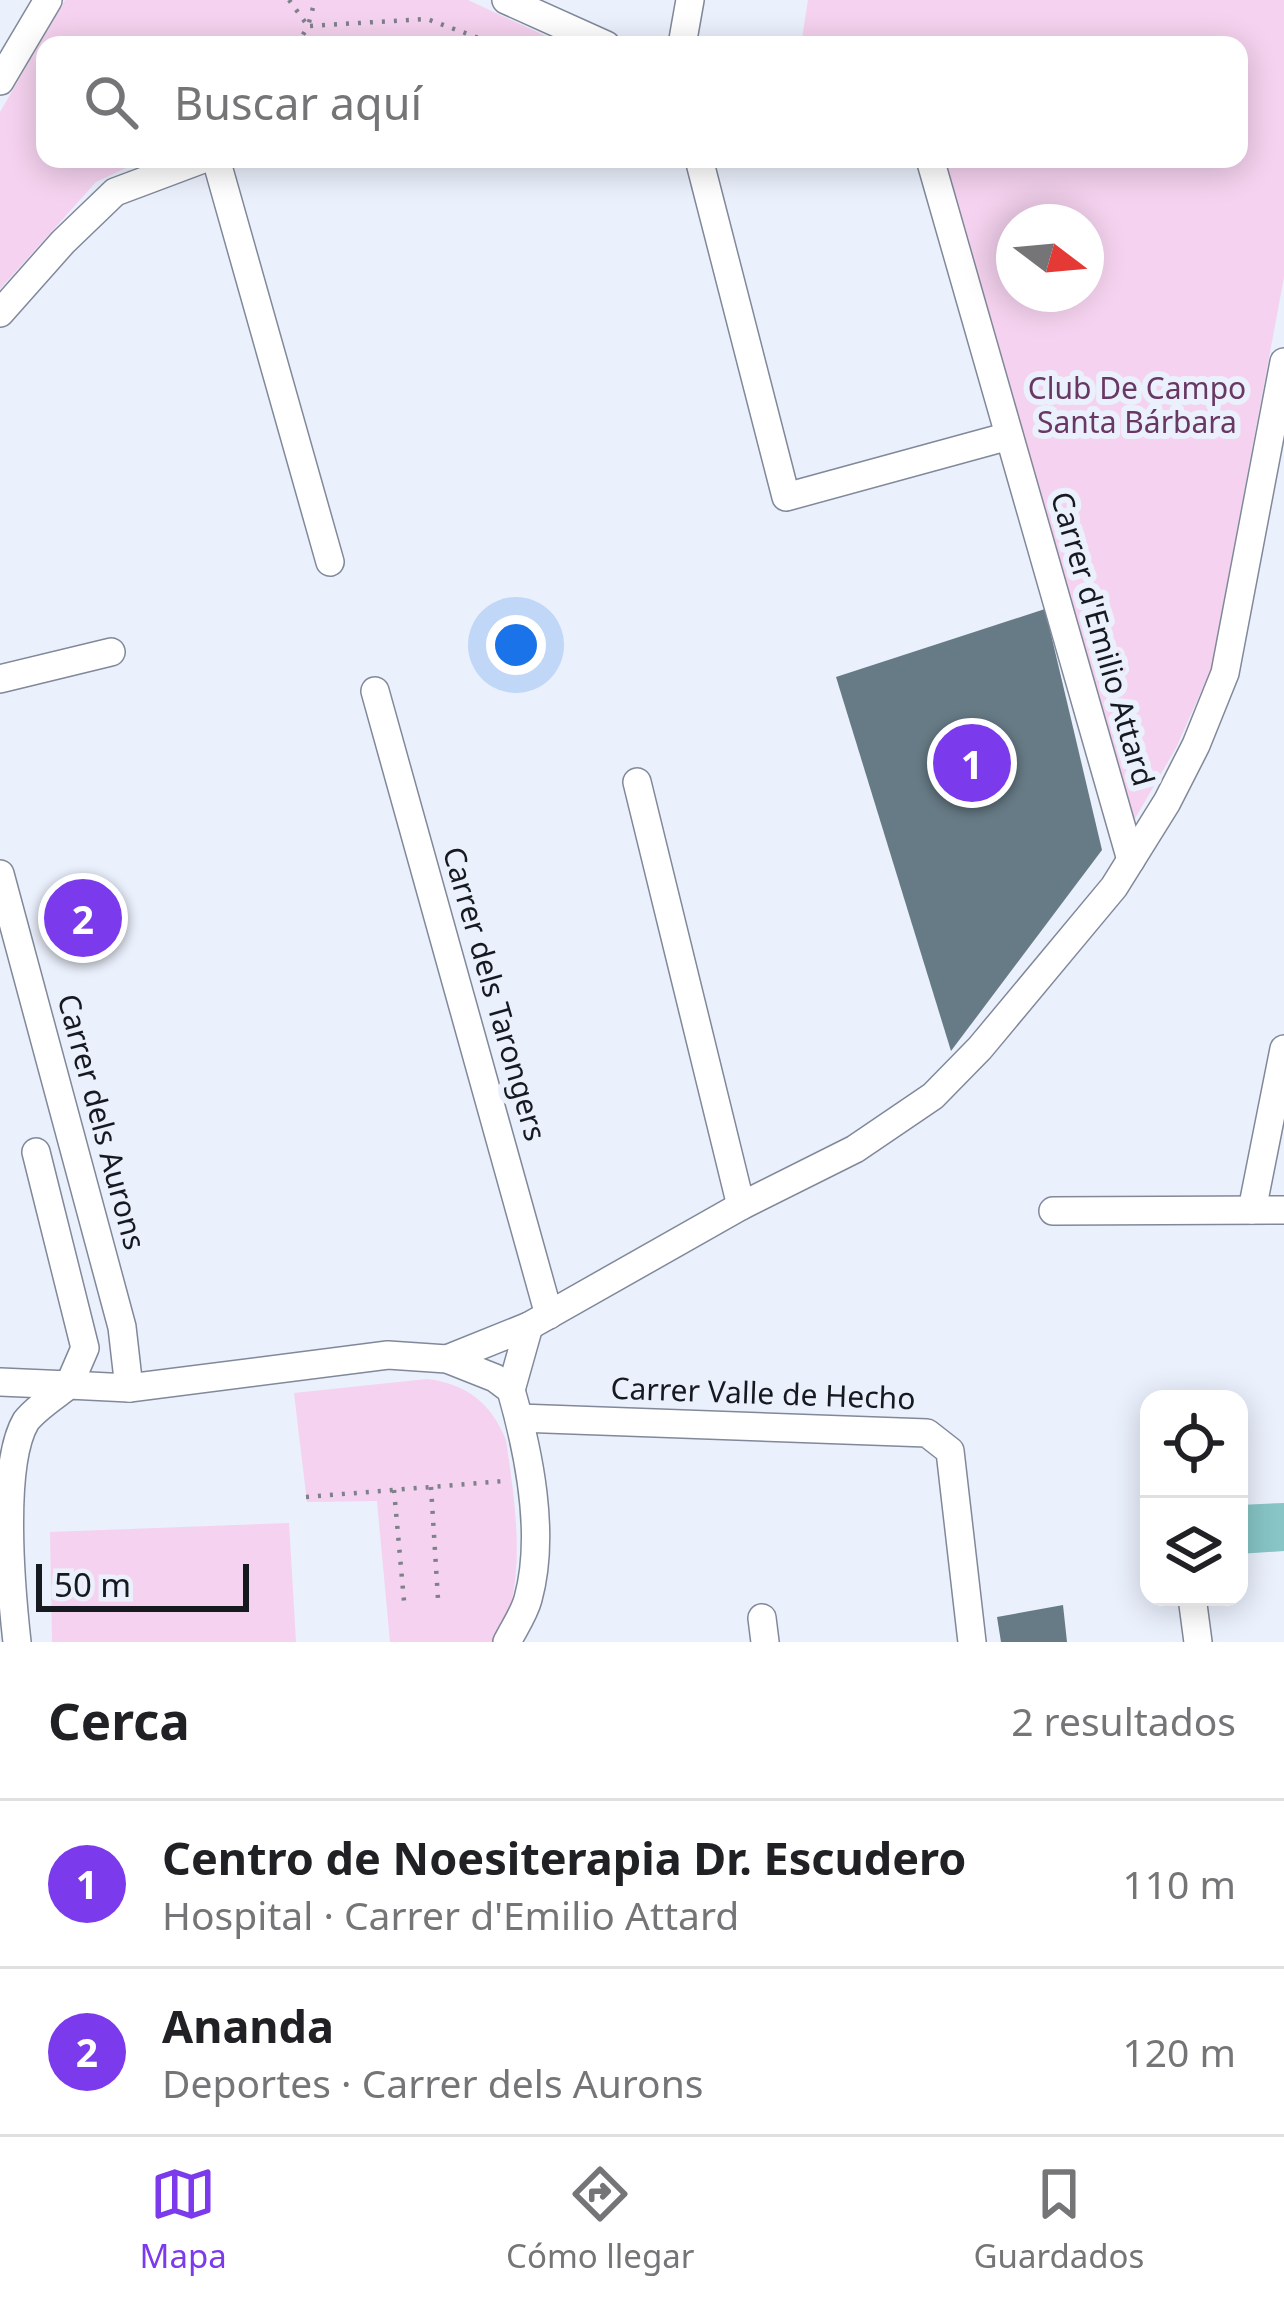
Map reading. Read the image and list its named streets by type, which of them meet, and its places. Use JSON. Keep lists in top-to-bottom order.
{
  "streets": {
    "street": [
      "Carrer d'Emilio Attard",
      "Carrer dels Tarongers",
      "Carrer dels Aurons",
      "Carrer Valle de Hecho"
    ]
  },
  "parks": ["Club De Campo Santa Bárbara"],
  "scale_bar": "50 m",
  "north": "right",
  "page": {
    "search": "Buscar aquí",
    "pins": ["1", "2"],
    "scale": "50 m",
    "heading": ["Cerca", "2 resultados"],
    "list": [
      {
        "mark": "1",
        "name": "Centro de Noesiterapia Dr. Escudero",
        "note": "Hospital · Carrer d'Emilio Attard",
        "value": "110 m"
      },
      {
        "mark": "2",
        "name": "Ananda",
        "note": "Deportes · Carrer dels Aurons",
        "value": "120 m"
      }
    ],
    "nav": ["Mapa", "Cómo llegar", "Guardados"]
  }
}
